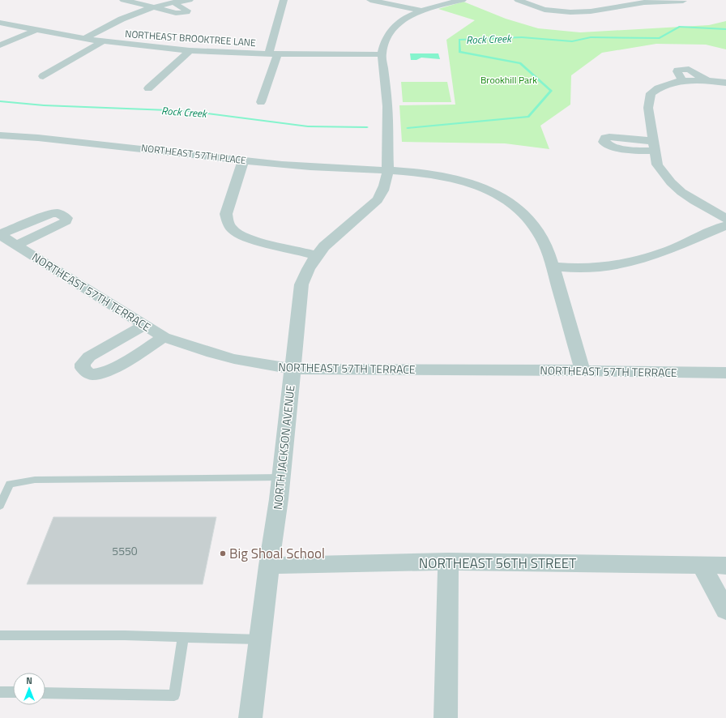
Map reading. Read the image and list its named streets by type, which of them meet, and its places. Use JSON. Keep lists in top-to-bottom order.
{
  "streets": {
    "street": [
      "NORTHEAST BROOKTREE LANE",
      "NORTHEAST 57TH PLACE",
      "NORTHEAST 57TH TERRACE",
      "NORTH JACKSON AVENUE",
      "NORTHEAST 56TH STREET"
    ]
  },
  "crossings": [
    ["NORTHEAST BROOKTREE LANE", "NORTH JACKSON AVENUE"],
    ["NORTHEAST 57TH PLACE", "NORTHEAST 57TH TERRACE"],
    ["NORTHEAST 57TH PLACE", "NORTH JACKSON AVENUE"],
    ["NORTHEAST 57TH TERRACE", "NORTH JACKSON AVENUE"],
    ["NORTH JACKSON AVENUE", "NORTHEAST 56TH STREET"]
  ],
  "water": ["Rock Creek"],
  "parks": ["Brookhill Park"],
  "places": ["Big Shoal School"],
  "house_numbers": ["5550"],
  "north": "top"
}
